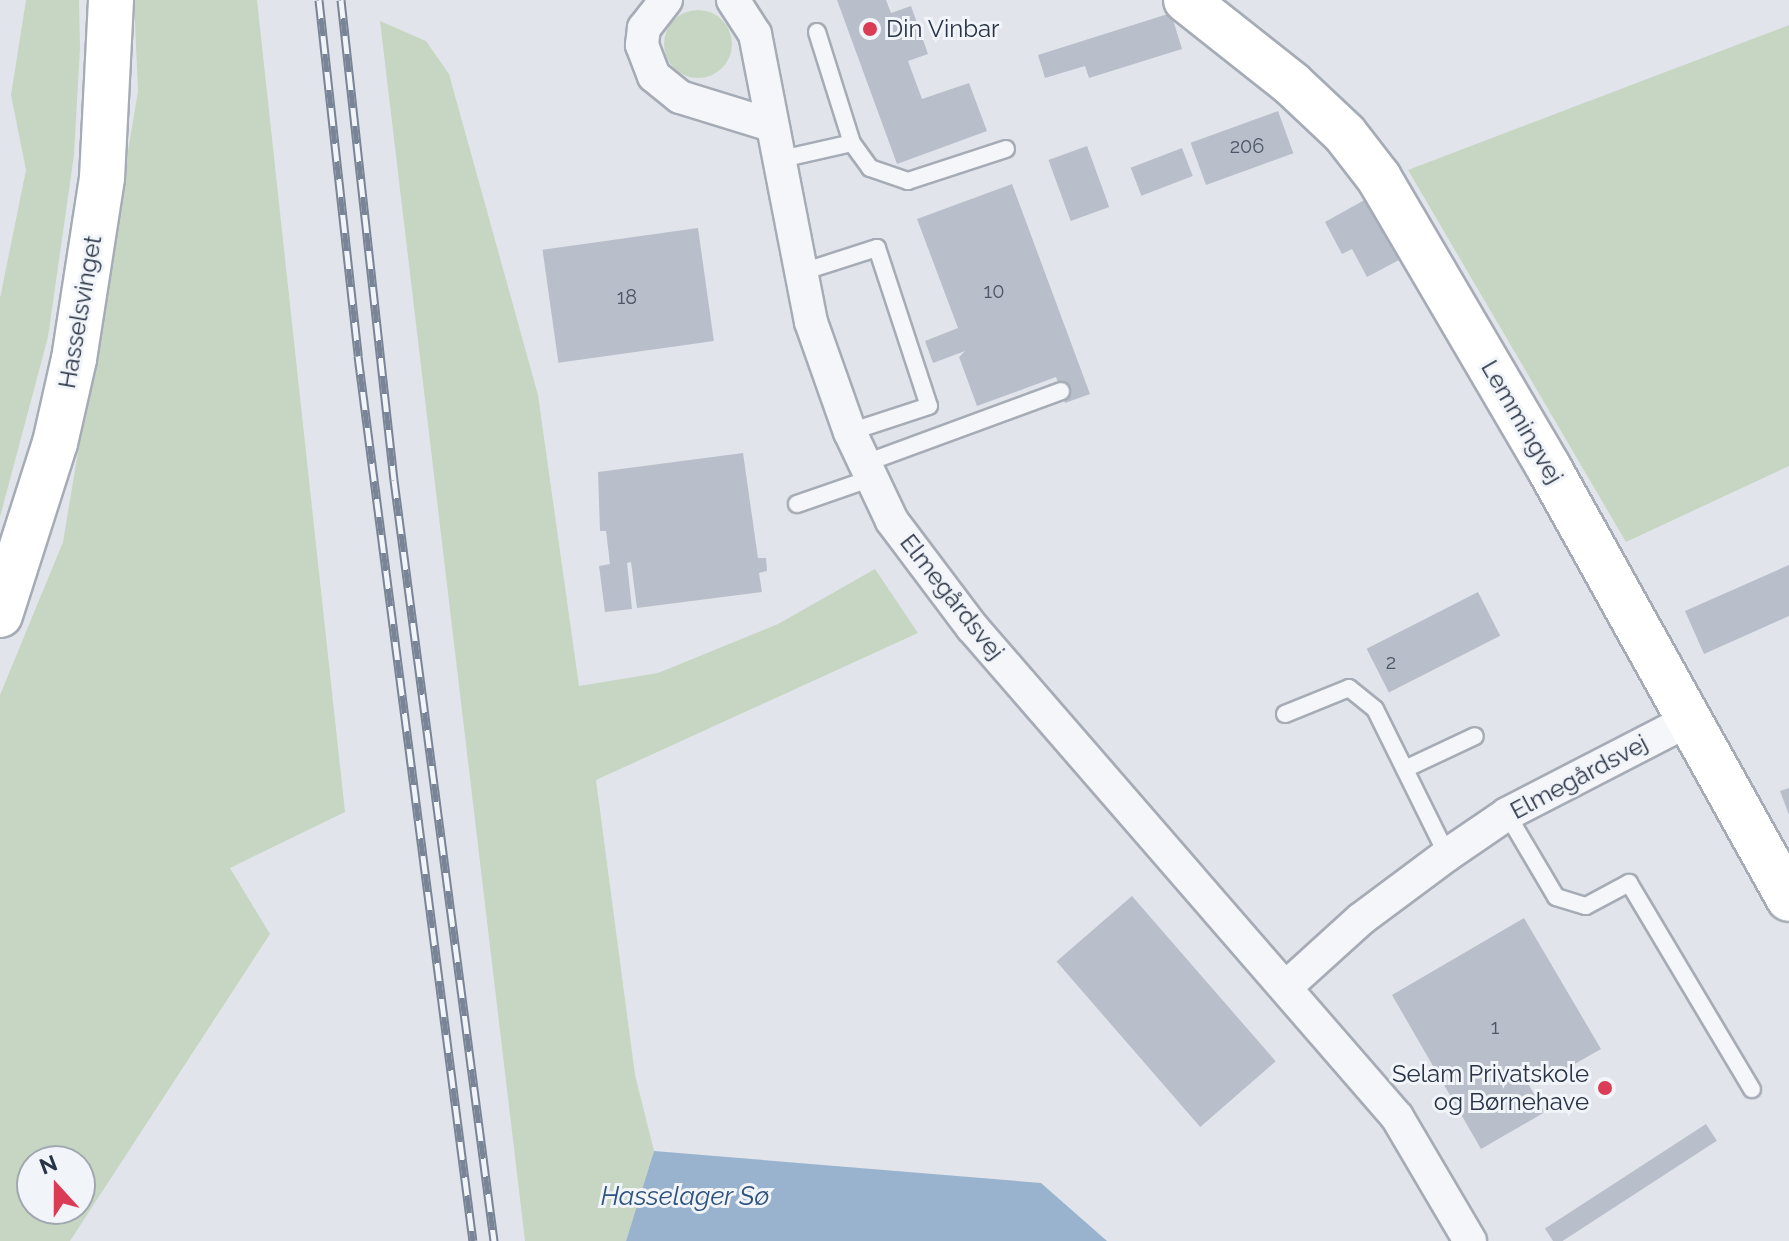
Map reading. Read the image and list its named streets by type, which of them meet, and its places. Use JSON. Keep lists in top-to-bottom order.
{
  "streets": {
    "street": ["Hasselsvinget", "Lemmingvej", "Elmegårdsvej"]
  },
  "crossings": [
    ["Lemmingvej", "Elmegårdsvej"]
  ],
  "water": ["Hasselager Sø"],
  "places": ["Din Vinbar", "Selam Privatskole og Børnehave"],
  "house_numbers": [
    "206",
    "10",
    "18",
    "2",
    "1"
  ],
  "north": "top"
}
